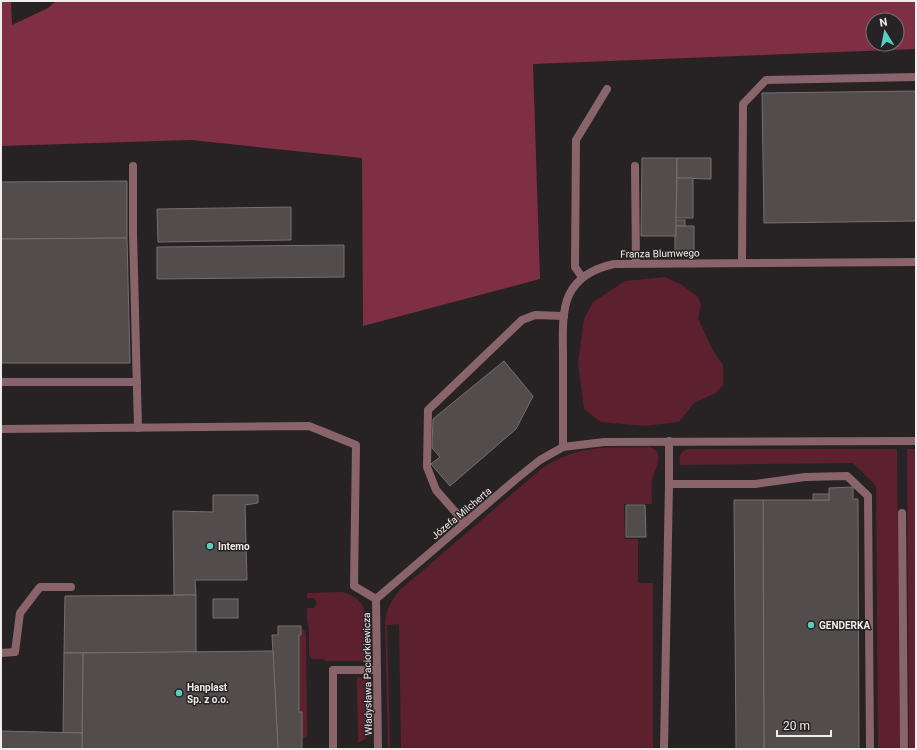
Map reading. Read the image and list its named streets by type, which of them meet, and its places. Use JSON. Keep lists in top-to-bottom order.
{
  "streets": {
    "street": ["Franza Blumwego", "Józefa Milcherta", "Władysława Paciorkiewicza"]
  },
  "crossings": [
    ["Franza Blumwego", "Józefa Milcherta"],
    ["Józefa Milcherta", "Władysława Paciorkiewicza"]
  ],
  "places": ["Intemo", "GENDERKA", "Hanplast Sp. z o.o."],
  "scale_bar": "20 m",
  "north": "top"
}
